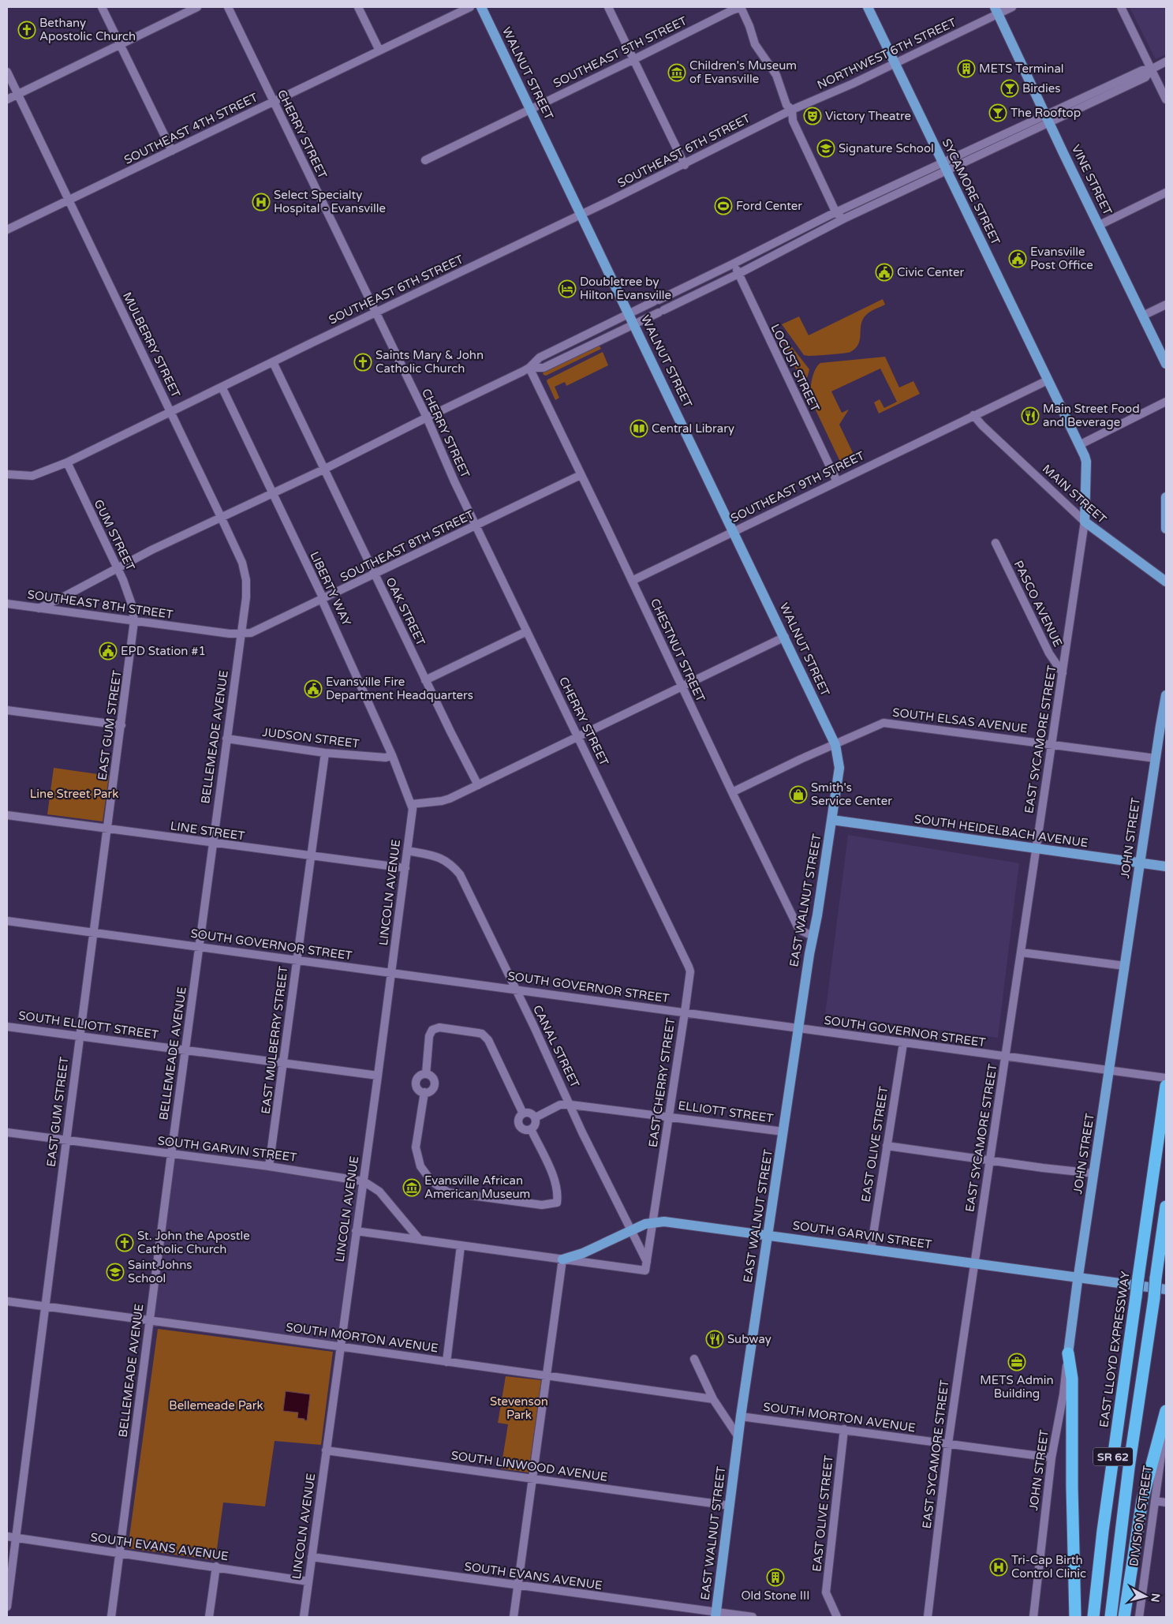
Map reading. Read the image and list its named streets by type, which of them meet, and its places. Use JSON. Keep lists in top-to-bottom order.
{
  "streets": {
    "highway": ["EAST LLOYD EXPRESSWAY", "SR 62"],
    "main road": [
      "WALNUT STREET",
      "VINE STREET",
      "SYCAMORE STREET",
      "MAIN STREET",
      "SOUTH HEIDELBACH AVENUE",
      "JOHN STREET",
      "EAST WALNUT STREET",
      "SOUTH GARVIN STREET"
    ],
    "street": [
      "SOUTHEAST 5TH STREET",
      "NORTHWEST 6TH STREET",
      "SOUTHEAST 4TH STREET",
      "CHERRY STREET",
      "SOUTHEAST 6TH STREET",
      "MULBERRY STREET",
      "LOCUST STREET",
      "SOUTHEAST 9TH STREET",
      "GUM STREET",
      "SOUTHEAST 8TH STREET",
      "LIBERTY WAY",
      "PASCO AVENUE",
      "OAK STREET",
      "CHESTNUT STREET",
      "SOUTH ELSAS AVENUE",
      "EAST GUM STREET",
      "BELLEMEADE AVENUE",
      "JUDSON STREET",
      "EAST SYCAMORE STREET",
      "LINE STREET",
      "LINCOLN AVENUE",
      "SOUTH GOVERNOR STREET",
      "SOUTH ELLIOTT STREET",
      "EAST MULBERRY STREET",
      "CANAL STREET",
      "EAST CHERRY STREET",
      "ELLIOTT STREET",
      "EAST OLIVE STREET",
      "SOUTH MORTON AVENUE",
      "SOUTH LINWOOD AVENUE",
      "DIVISION STREET",
      "SOUTH EVANS AVENUE"
    ]
  },
  "crossings": [
    ["SOUTHEAST 5TH STREET", "WALNUT STREET"],
    ["NORTHWEST 6TH STREET", "SOUTHEAST 6TH STREET"],
    ["NORTHWEST 6TH STREET", "VINE STREET"],
    ["NORTHWEST 6TH STREET", "SYCAMORE STREET"],
    ["WALNUT STREET", "SOUTHEAST 6TH STREET"],
    ["WALNUT STREET", "SOUTHEAST 9TH STREET"],
    ["WALNUT STREET", "SOUTH ELSAS AVENUE"],
    ["WALNUT STREET", "SOUTH HEIDELBACH AVENUE"],
    ["WALNUT STREET", "EAST WALNUT STREET"],
    ["SOUTHEAST 4TH STREET", "CHERRY STREET"],
    ["SOUTHEAST 4TH STREET", "MULBERRY STREET"],
    ["CHERRY STREET", "SOUTHEAST 6TH STREET"],
    ["CHERRY STREET", "SOUTHEAST 8TH STREET"],
    ["CHERRY STREET", "EAST CHERRY STREET"],
    ["SOUTHEAST 6TH STREET", "MULBERRY STREET"],
    ["SOUTHEAST 6TH STREET", "GUM STREET"],
    ["SOUTHEAST 6TH STREET", "LIBERTY WAY"],
    ["SOUTHEAST 6TH STREET", "OAK STREET"],
    ["SYCAMORE STREET", "SOUTHEAST 9TH STREET"],
    ["SYCAMORE STREET", "MAIN STREET"],
    ["SYCAMORE STREET", "EAST SYCAMORE STREET"],
    ["MULBERRY STREET", "SOUTHEAST 8TH STREET"],
    ["MULBERRY STREET", "BELLEMEADE AVENUE"],
    ["LOCUST STREET", "SOUTHEAST 9TH STREET"],
    ["SOUTHEAST 9TH STREET", "MAIN STREET"],
    ["SOUTHEAST 9TH STREET", "CHESTNUT STREET"],
    ["MAIN STREET", "EAST SYCAMORE STREET"],
    ["GUM STREET", "SOUTHEAST 8TH STREET"],
    ["GUM STREET", "EAST GUM STREET"],
    ["SOUTHEAST 8TH STREET", "LIBERTY WAY"],
    ["SOUTHEAST 8TH STREET", "OAK STREET"],
    ["SOUTHEAST 8TH STREET", "CHESTNUT STREET"],
    ["SOUTHEAST 8TH STREET", "EAST GUM STREET"],
    ["SOUTHEAST 8TH STREET", "BELLEMEADE AVENUE"],
    ["LIBERTY WAY", "JUDSON STREET"],
    ["LIBERTY WAY", "LINCOLN AVENUE"],
    ["PASCO AVENUE", "EAST SYCAMORE STREET"],
    ["CHESTNUT STREET", "SOUTH ELSAS AVENUE"],
    ["CHESTNUT STREET", "EAST WALNUT STREET"],
    ["SOUTH ELSAS AVENUE", "EAST SYCAMORE STREET"],
    ["SOUTH ELSAS AVENUE", "JOHN STREET"],
    ["EAST GUM STREET", "LINE STREET"],
    ["EAST GUM STREET", "SOUTH GOVERNOR STREET"],
    ["EAST GUM STREET", "SOUTH ELLIOTT STREET"],
    ["EAST GUM STREET", "SOUTH GARVIN STREET"],
    ["EAST GUM STREET", "SOUTH MORTON AVENUE"],
    ["EAST GUM STREET", "SOUTH EVANS AVENUE"],
    ["BELLEMEADE AVENUE", "JUDSON STREET"],
    ["BELLEMEADE AVENUE", "LINE STREET"],
    ["BELLEMEADE AVENUE", "SOUTH GOVERNOR STREET"],
    ["BELLEMEADE AVENUE", "SOUTH ELLIOTT STREET"],
    ["BELLEMEADE AVENUE", "SOUTH GARVIN STREET"],
    ["BELLEMEADE AVENUE", "SOUTH MORTON AVENUE"],
    ["BELLEMEADE AVENUE", "SOUTH EVANS AVENUE"],
    ["JUDSON STREET", "EAST MULBERRY STREET"],
    ["EAST SYCAMORE STREET", "SOUTH HEIDELBACH AVENUE"],
    ["EAST SYCAMORE STREET", "SOUTH GOVERNOR STREET"],
    ["EAST SYCAMORE STREET", "SOUTH GARVIN STREET"],
    ["EAST SYCAMORE STREET", "SOUTH MORTON AVENUE"],
    ["LINE STREET", "LINCOLN AVENUE"],
    ["LINE STREET", "EAST MULBERRY STREET"],
    ["SOUTH HEIDELBACH AVENUE", "JOHN STREET"],
    ["SOUTH HEIDELBACH AVENUE", "EAST WALNUT STREET"],
    ["JOHN STREET", "SOUTH GOVERNOR STREET"],
    ["JOHN STREET", "SOUTH GARVIN STREET"],
    ["JOHN STREET", "SOUTH MORTON AVENUE"],
    ["LINCOLN AVENUE", "SOUTH GOVERNOR STREET"],
    ["LINCOLN AVENUE", "SOUTH ELLIOTT STREET"],
    ["LINCOLN AVENUE", "CANAL STREET"],
    ["LINCOLN AVENUE", "SOUTH GARVIN STREET"],
    ["LINCOLN AVENUE", "SOUTH MORTON AVENUE"],
    ["LINCOLN AVENUE", "SOUTH LINWOOD AVENUE"],
    ["LINCOLN AVENUE", "SOUTH EVANS AVENUE"],
    ["EAST WALNUT STREET", "SOUTH GOVERNOR STREET"],
    ["EAST WALNUT STREET", "ELLIOTT STREET"],
    ["EAST WALNUT STREET", "SOUTH GARVIN STREET"],
    ["EAST WALNUT STREET", "SOUTH MORTON AVENUE"],
    ["EAST WALNUT STREET", "SOUTH LINWOOD AVENUE"],
    ["EAST WALNUT STREET", "SOUTH EVANS AVENUE"],
    ["SOUTH GOVERNOR STREET", "EAST MULBERRY STREET"],
    ["SOUTH GOVERNOR STREET", "CANAL STREET"],
    ["SOUTH GOVERNOR STREET", "EAST CHERRY STREET"],
    ["SOUTH GOVERNOR STREET", "EAST OLIVE STREET"],
    ["SOUTH ELLIOTT STREET", "EAST MULBERRY STREET"],
    ["EAST MULBERRY STREET", "SOUTH GARVIN STREET"],
    ["CANAL STREET", "EAST CHERRY STREET"],
    ["CANAL STREET", "ELLIOTT STREET"],
    ["CANAL STREET", "SOUTH GARVIN STREET"],
    ["EAST CHERRY STREET", "ELLIOTT STREET"],
    ["EAST CHERRY STREET", "SOUTH GARVIN STREET"],
    ["EAST OLIVE STREET", "SOUTH GARVIN STREET"],
    ["EAST OLIVE STREET", "SOUTH MORTON AVENUE"]
  ],
  "parks": ["Line Street Park", "Stevenson Park", "Bellemeade Park"],
  "places": {
    "church": ["Bethany Apostolic Church", "Saints Mary & John Catholic Church", "St. John the Apostle Catholic Church"],
    "building": ["METS Terminal", "Old Stone III"],
    "museum": ["Children's Museum of Evansville", "Evansville African American Museum"],
    "bar": ["Birdies", "The Rooftop"],
    "theatre": ["Victory Theatre"],
    "school or university": ["Signature School", "Saint Johns School"],
    "hospital": ["Select Specialty Hospital - Evansville", "Tri-Cap Birth Control Clinic"],
    "sports": ["Ford Center"],
    "public building": [
      "Evansville Post Office",
      "Civic Center",
      "EPD Station #1",
      "Evansville Fire Department Headquarters"
    ],
    "hotel": ["Doubletree by Hilton Evansville"],
    "restaurant": ["Main Street Food and Beverage", "Subway"],
    "library": ["Central Library"],
    "shop": ["Smith's Service Center"],
    "office": ["METS Admin Building"]
  },
  "north": "right"
}
